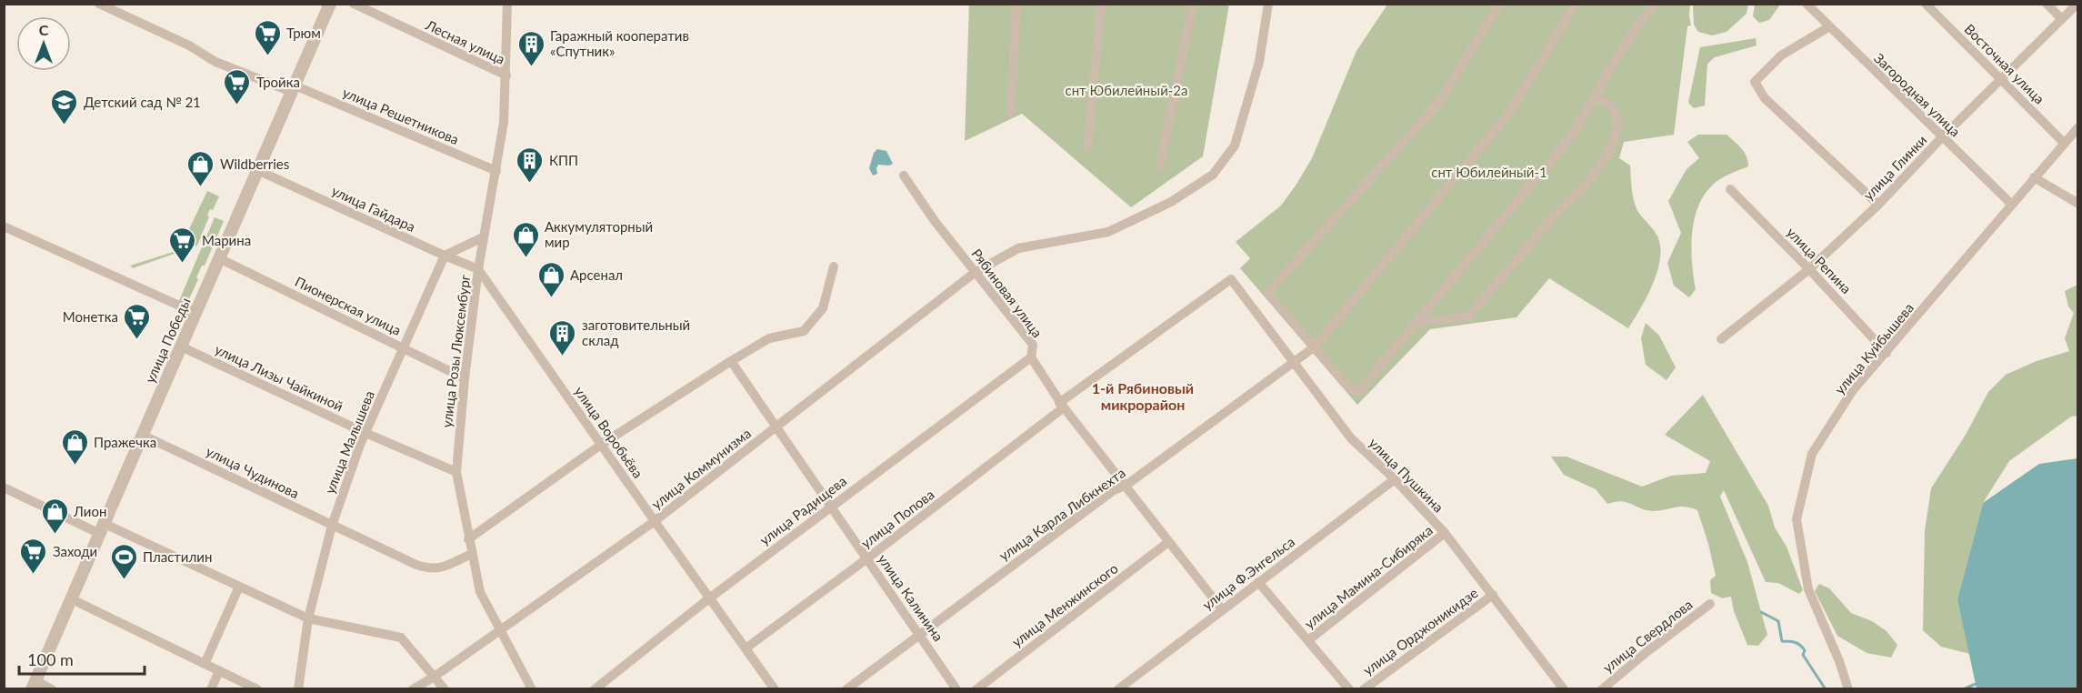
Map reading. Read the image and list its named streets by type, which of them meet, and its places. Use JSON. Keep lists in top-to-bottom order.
{
  "streets": {
    "street": [
      "Лесная улица",
      "Восточная улица",
      "Загородная улица",
      "улица Решетникова",
      "улица Глинки",
      "улица Гайдара",
      "улица Репина",
      "Рябиновая улица",
      "Пионерская улица",
      "улица Победы",
      "улица Куйбышева",
      "улица Розы Люксембург",
      "улица Лизы Чайкиной",
      "улица Воробьёва",
      "улица Малышева",
      "улица Коммунизма",
      "улица Чудинова",
      "улица Пушкина",
      "улица Радищева",
      "улица Карла Либкнехта",
      "улица Попова",
      "улица Ф.Энгельса",
      "улица Мамина-Сибиряка",
      "улица Калинина",
      "улица Менжинского",
      "улица Орджоникидзе",
      "улица Свердлова"
    ]
  },
  "crossings": [
    ["Лесная улица", "улица Розы Люксембург"],
    ["Восточная улица", "улица Глинки"],
    ["Восточная улица", "улица Куйбышева"],
    ["Загородная улица", "улица Глинки"],
    ["Загородная улица", "улица Куйбышева"],
    ["улица Решетникова", "улица Победы"],
    ["улица Решетникова", "улица Розы Люксембург"],
    ["улица Глинки", "улица Репина"],
    ["улица Гайдара", "улица Победы"],
    ["улица Гайдара", "улица Розы Люксембург"],
    ["улица Гайдара", "улица Воробьёва"],
    ["улица Гайдара", "улица Малышева"],
    ["улица Репина", "улица Куйбышева"],
    ["Рябиновая улица", "улица Коммунизма"],
    ["Рябиновая улица", "улица Радищева"],
    ["Рябиновая улица", "улица Карла Либкнехта"],
    ["Рябиновая улица", "улица Попова"],
    ["Рябиновая улица", "улица Ф.Энгельса"],
    ["Рябиновая улица", "улица Менжинского"],
    ["Пионерская улица", "улица Победы"],
    ["Пионерская улица", "улица Розы Люксембург"],
    ["Пионерская улица", "улица Малышева"],
    ["улица Победы", "улица Лизы Чайкиной"],
    ["улица Победы", "улица Чудинова"],
    ["улица Розы Люксембург", "улица Лизы Чайкиной"],
    ["улица Розы Люксембург", "улица Воробьёва"],
    ["улица Розы Люксембург", "улица Коммунизма"],
    ["улица Розы Люксембург", "улица Чудинова"],
    ["улица Лизы Чайкиной", "улица Малышева"],
    ["улица Воробьёва", "улица Коммунизма"],
    ["улица Воробьёва", "улица Радищева"],
    ["улица Воробьёва", "улица Попова"],
    ["улица Малышева", "улица Чудинова"],
    ["улица Коммунизма", "улица Калинина"],
    ["улица Пушкина", "улица Карла Либкнехта"],
    ["улица Пушкина", "улица Попова"],
    ["улица Пушкина", "улица Ф.Энгельса"],
    ["улица Пушкина", "улица Мамина-Сибиряка"],
    ["улица Пушкина", "улица Орджоникидзе"],
    ["улица Радищева", "улица Калинина"],
    ["улица Карла Либкнехта", "улица Калинина"],
    ["улица Попова", "улица Калинина"]
  ],
  "districts": ["1-й Рябиновый микрорайон"],
  "parks": ["снт Юбилейный-2а", "снт Юбилейный-1"],
  "places": {
    "supermarket": [
      "Трюм",
      "Тройка",
      "Марина",
      "Монетка",
      "Заходи"
    ],
    "building": ["Гаражный кооператив «Спутник»", "КПП", "заготовительный склад"],
    "school or university": ["Детский сад № 21"],
    "shop": [
      "Wildberries",
      "Аккумуляторный мир",
      "Арсенал",
      "Пражечка",
      "Лион"
    ],
    "sports": ["Пластилин"]
  },
  "scale_bar": "100 m",
  "north": "top"
}
